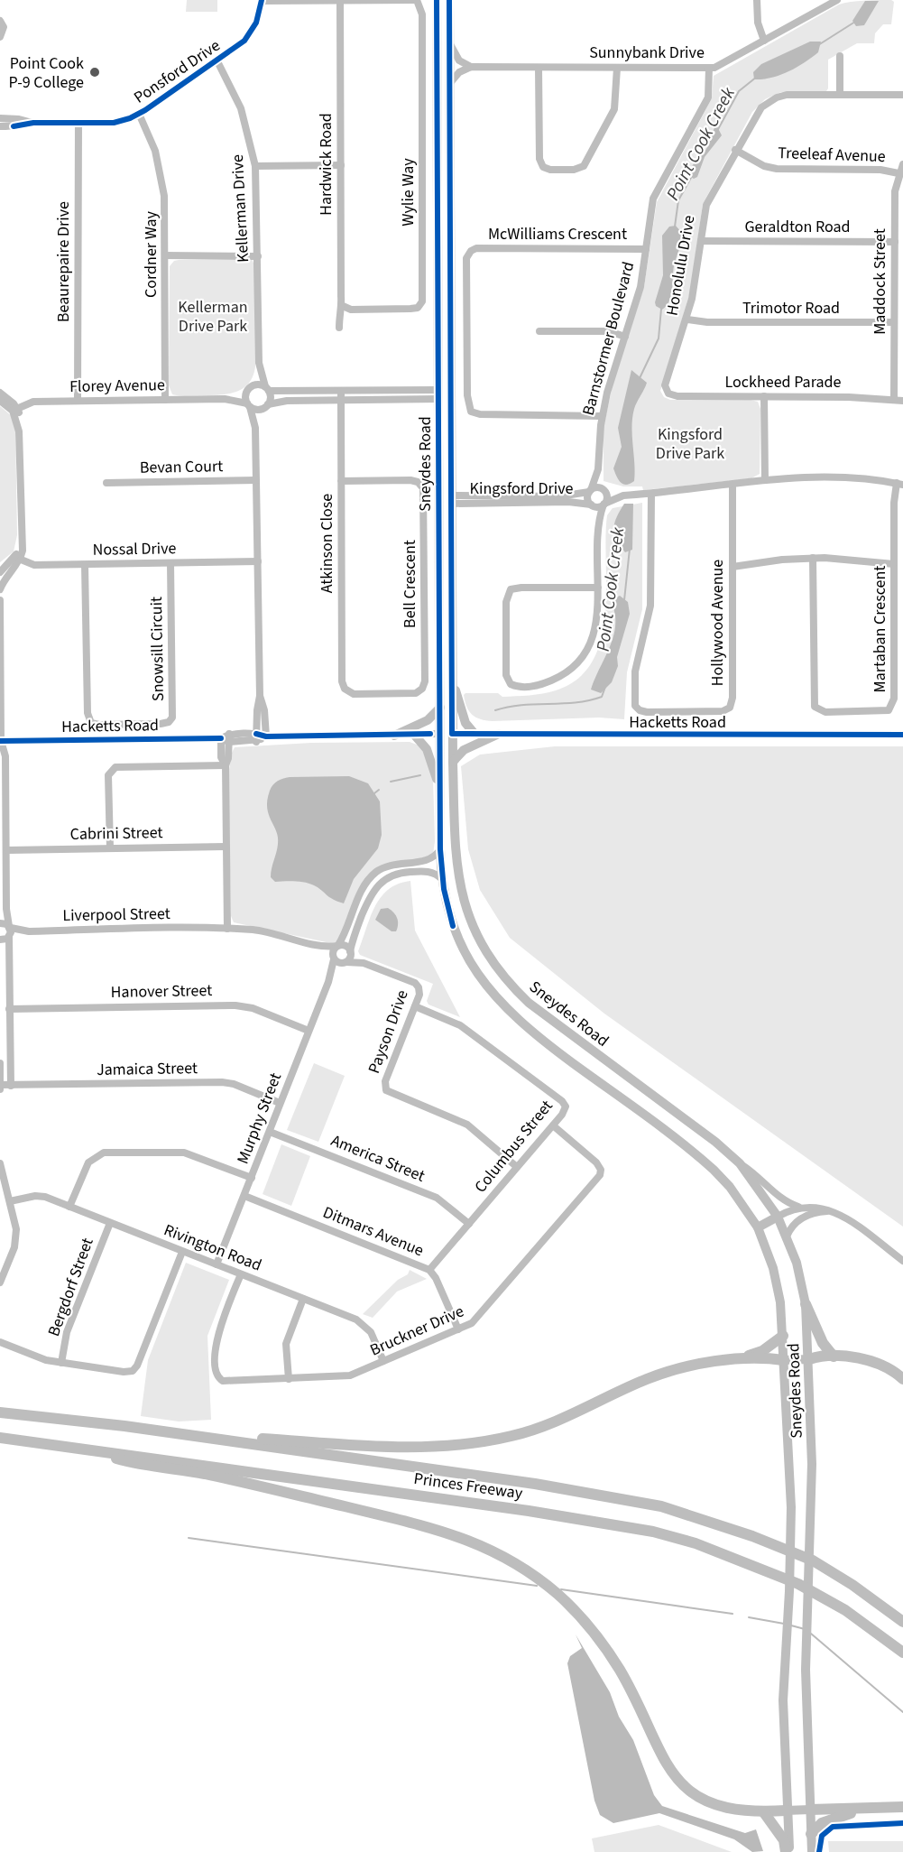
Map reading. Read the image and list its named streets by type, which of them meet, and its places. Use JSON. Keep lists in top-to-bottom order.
{
  "streets": {
    "highway": ["Princes Freeway"],
    "main road": ["Sneydes Road"],
    "street": [
      "Sunnybank Drive",
      "Ponsford Drive",
      "Treeleaf Avenue",
      "Hardwick Road",
      "Wylie Way",
      "Kellerman Drive",
      "Geraldton Road",
      "McWilliams Crescent",
      "Cordner Way",
      "Beaurepaire Drive",
      "Honolulu Drive",
      "Maddock Street",
      "Trimotor Road",
      "Barnstormer Boulevard",
      "Lockheed Parade",
      "Florey Avenue",
      "Bevan Court",
      "Kingsford Drive",
      "Atkinson Close",
      "Nossal Drive",
      "Bell Crescent",
      "Hollywood Avenue",
      "Martaban Crescent",
      "Snowsill Circuit",
      "Hacketts Road",
      "Cabrini Street",
      "Liverpool Street",
      "Hanover Street",
      "Payson Drive",
      "Jamaica Street",
      "Murphy Street",
      "Columbus Street",
      "America Street",
      "Ditmars Avenue",
      "Rivington Road",
      "Bergdorf Street",
      "Bruckner Drive"
    ]
  },
  "crossings": [
    ["Sunnybank Drive", "Barnstormer Boulevard"],
    ["Ponsford Drive", "Kellerman Drive"],
    ["Ponsford Drive", "Cordner Way"],
    ["Ponsford Drive", "Beaurepaire Drive"],
    ["Treeleaf Avenue", "Honolulu Drive"],
    ["Treeleaf Avenue", "Maddock Street"],
    ["Hardwick Road", "Wylie Way"],
    ["Kellerman Drive", "Florey Avenue"],
    ["Geraldton Road", "Honolulu Drive"],
    ["Geraldton Road", "Maddock Street"],
    ["McWilliams Crescent", "Barnstormer Boulevard"],
    ["Cordner Way", "Florey Avenue"],
    ["Beaurepaire Drive", "Florey Avenue"],
    ["Honolulu Drive", "Trimotor Road"],
    ["Honolulu Drive", "Lockheed Parade"],
    ["Maddock Street", "Trimotor Road"],
    ["Maddock Street", "Lockheed Parade"],
    ["Barnstormer Boulevard", "Kingsford Drive"],
    ["Sneydes Road", "Kingsford Drive"],
    ["Sneydes Road", "Hacketts Road"],
    ["Atkinson Close", "Bell Crescent"],
    ["Nossal Drive", "Snowsill Circuit"],
    ["Liverpool Street", "Payson Drive"],
    ["Liverpool Street", "Murphy Street"],
    ["Hanover Street", "Murphy Street"],
    ["Payson Drive", "Murphy Street"],
    ["Payson Drive", "Columbus Street"],
    ["Jamaica Street", "Murphy Street"],
    ["Murphy Street", "America Street"],
    ["Murphy Street", "Ditmars Avenue"],
    ["Murphy Street", "Rivington Road"],
    ["Columbus Street", "America Street"],
    ["Columbus Street", "Ditmars Avenue"],
    ["Columbus Street", "Bruckner Drive"],
    ["Ditmars Avenue", "Bruckner Drive"],
    ["Rivington Road", "Bergdorf Street"],
    ["Rivington Road", "Bruckner Drive"]
  ],
  "water": ["Point Cook Creek"],
  "parks": ["Kellerman Drive Park", "Kingsford Drive Park"],
  "places": ["Point Cook P-9 College"]
}
